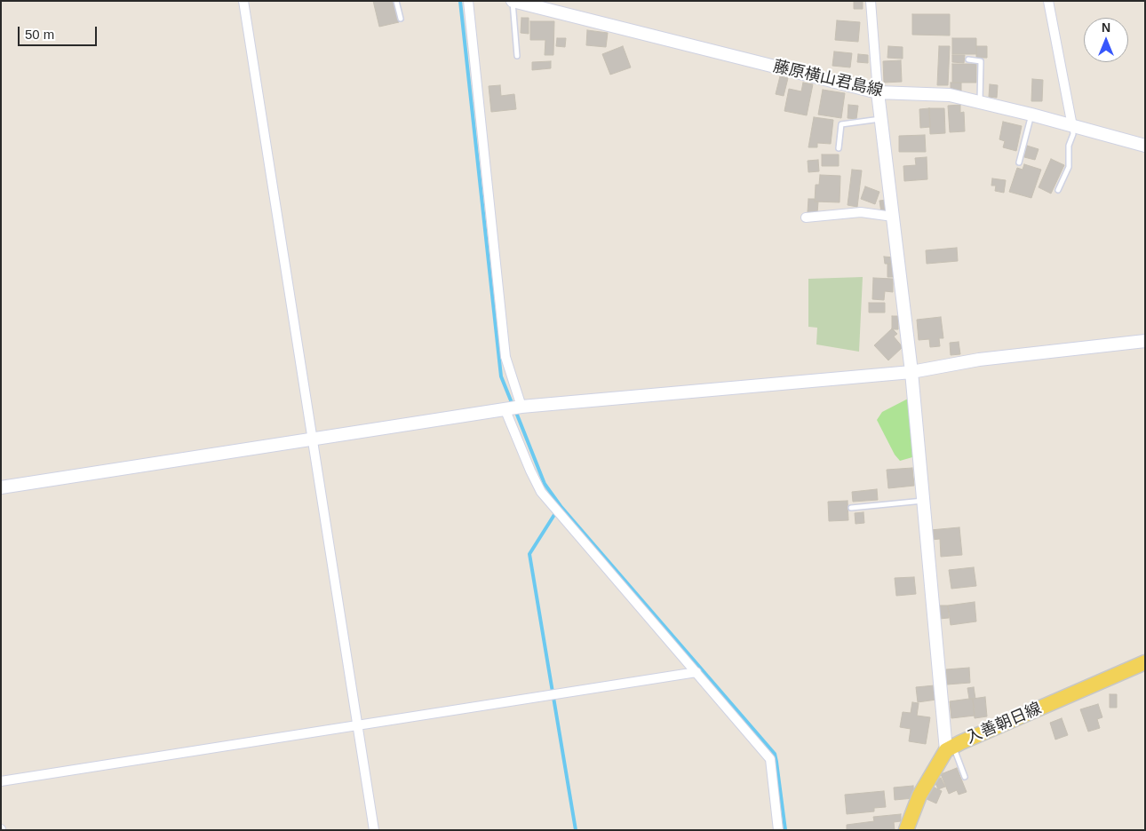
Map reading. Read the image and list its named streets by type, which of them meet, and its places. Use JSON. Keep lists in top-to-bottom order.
{
  "streets": {
    "main road": ["入善朝日線"],
    "street": ["藤原横山君島線"]
  },
  "scale_bar": "50 m",
  "north": "top"
}
